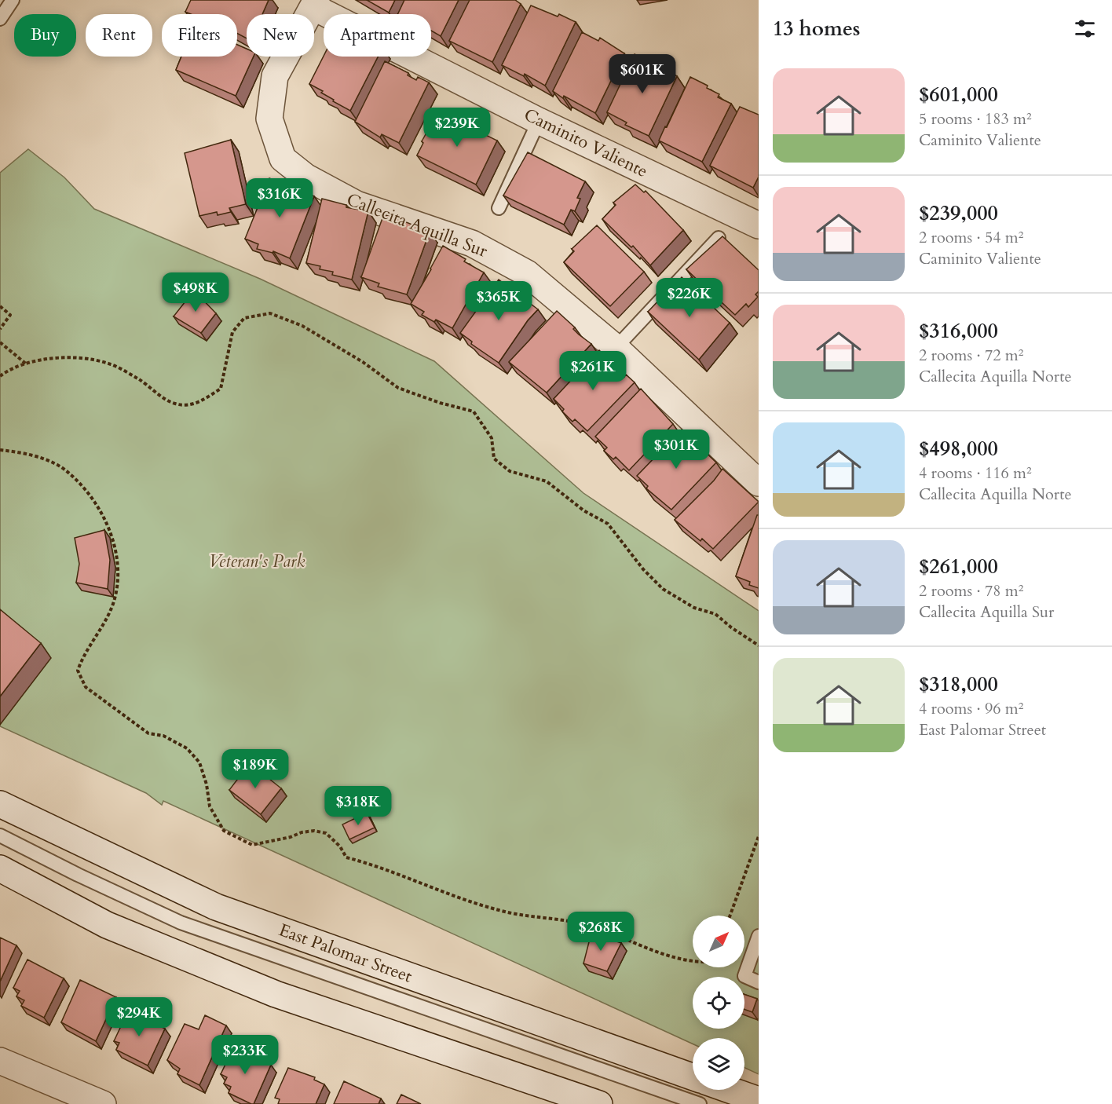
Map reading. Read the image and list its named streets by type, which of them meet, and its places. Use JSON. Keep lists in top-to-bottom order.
{
  "streets": {
    "main road": ["Caminito Valiente", "Callecita Aquilla Sur", "East Palomar Street"]
  },
  "crossings": [
    ["Caminito Valiente", "Callecita Aquilla Sur"]
  ],
  "parks": ["Veteran's Park"],
  "north": "top right",
  "page": {
    "heading": "13 homes",
    "chip": [
      "Buy",
      "Rent",
      "Filters",
      "New",
      "Apartment"
    ],
    "price": [
      "$601K",
      "$239K",
      "$316K",
      "$498K",
      "$226K",
      "$365K",
      "$261K",
      "$301K",
      "$189K",
      "$318K",
      "$268K",
      "$294K",
      "$233K"
    ],
    "list": [
      {
        "name": "$601,000",
        "note": "5 rooms · 183 m² · Caminito Valiente"
      },
      {
        "name": "$239,000",
        "note": "2 rooms · 54 m² · Caminito Valiente"
      },
      {
        "name": "$316,000",
        "note": "2 rooms · 72 m² · Callecita Aquilla Norte"
      },
      {
        "name": "$498,000",
        "note": "4 rooms · 116 m² · Callecita Aquilla Norte"
      },
      {
        "name": "$261,000",
        "note": "2 rooms · 78 m² · Callecita Aquilla Sur"
      },
      {
        "name": "$318,000",
        "note": "4 rooms · 96 m² · East Palomar Street"
      }
    ]
  }
}
